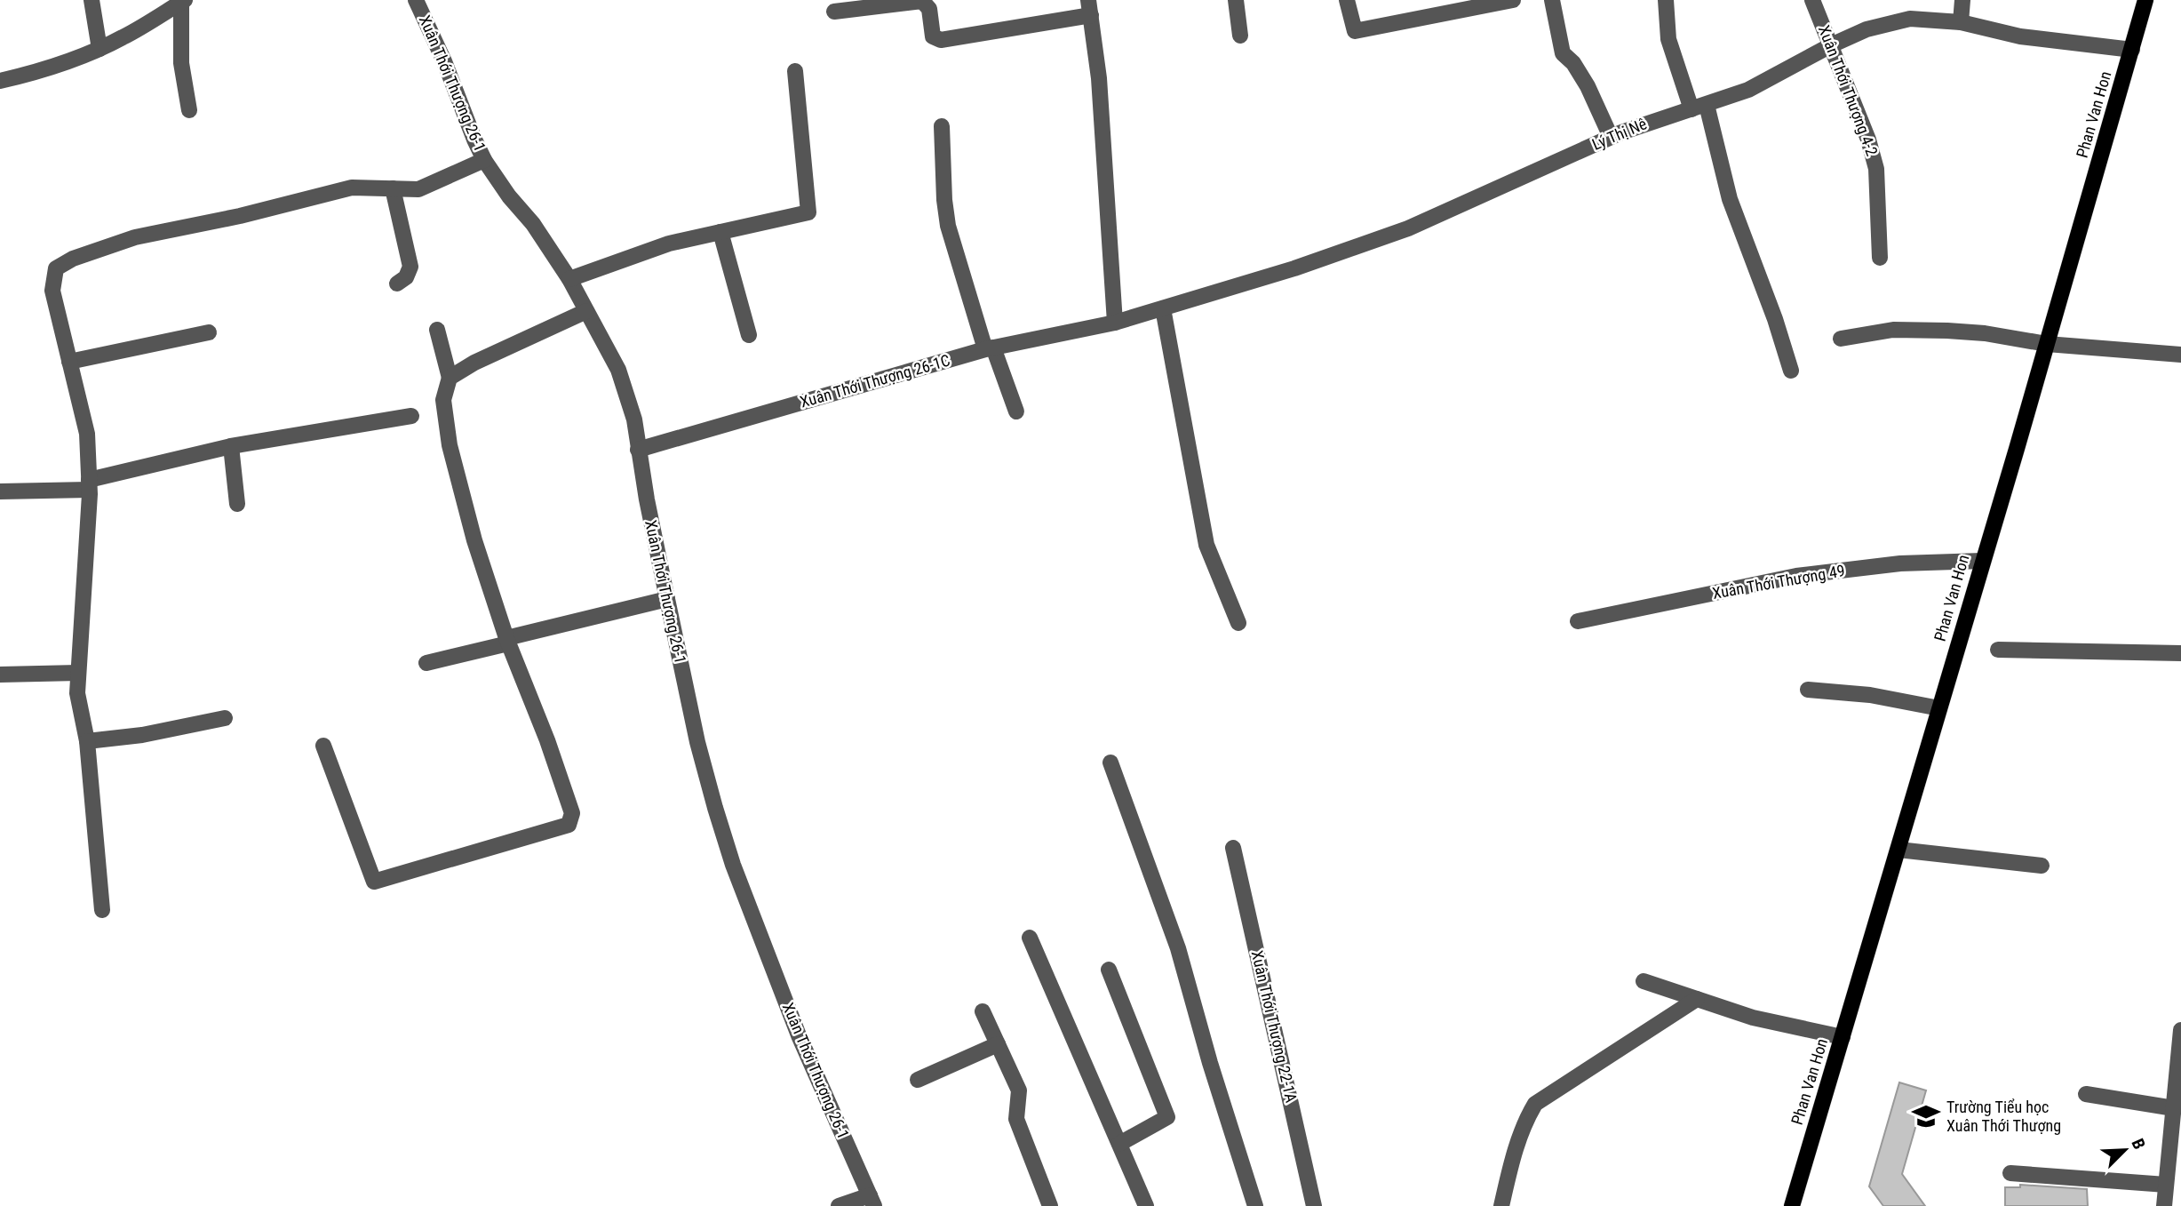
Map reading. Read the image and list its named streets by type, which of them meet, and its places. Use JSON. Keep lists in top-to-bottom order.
{
  "streets": {
    "main road": ["Phan Van Hon"],
    "street": [
      "Xuân Thới Thượng 26-1",
      "Xuân Thới Thượng 4-2",
      "Lý Thị Nê",
      "Xuân Thới Thượng 26-1C",
      "Xuân Thới Thượng 49",
      "Xuân Thới Thượng 22-1A"
    ]
  },
  "crossings": [
    ["Xuân Thới Thượng 26-1", "Xuân Thới Thượng 26-1C"],
    ["Xuân Thới Thượng 4-2", "Lý Thị Nê"],
    ["Phan Van Hon", "Lý Thị Nê"],
    ["Phan Van Hon", "Xuân Thới Thượng 49"],
    ["Lý Thị Nê", "Xuân Thới Thượng 26-1C"]
  ],
  "places": {
    "school or university": ["Trường Tiểu học Xuân Thới Thượng"]
  },
  "north": "top right"
}
